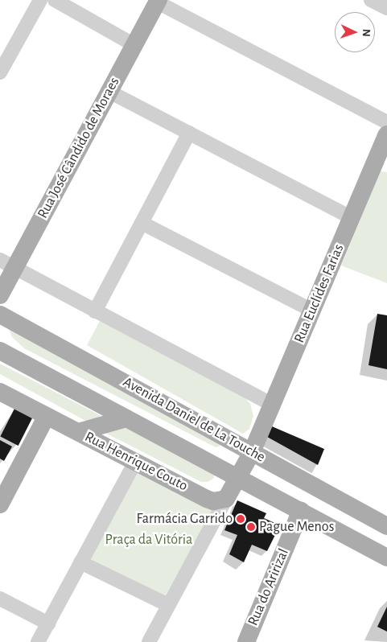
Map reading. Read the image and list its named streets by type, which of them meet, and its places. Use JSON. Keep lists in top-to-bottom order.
{
  "streets": {
    "main road": [
      "Rua José Cândido de Moraes",
      "Rua Euclídes Farias",
      "Avenida Daniel de La Touche",
      "Rua Henrique Couto",
      "Rua do Aririzal"
    ]
  },
  "crossings": [
    ["Rua Euclídes Farias", "Avenida Daniel de La Touche"],
    ["Avenida Daniel de La Touche", "Rua do Aririzal"]
  ],
  "parks": ["Praça da Vitória"],
  "places": ["Farmácia Garrido", "Pague Menos"],
  "north": "right"
}
